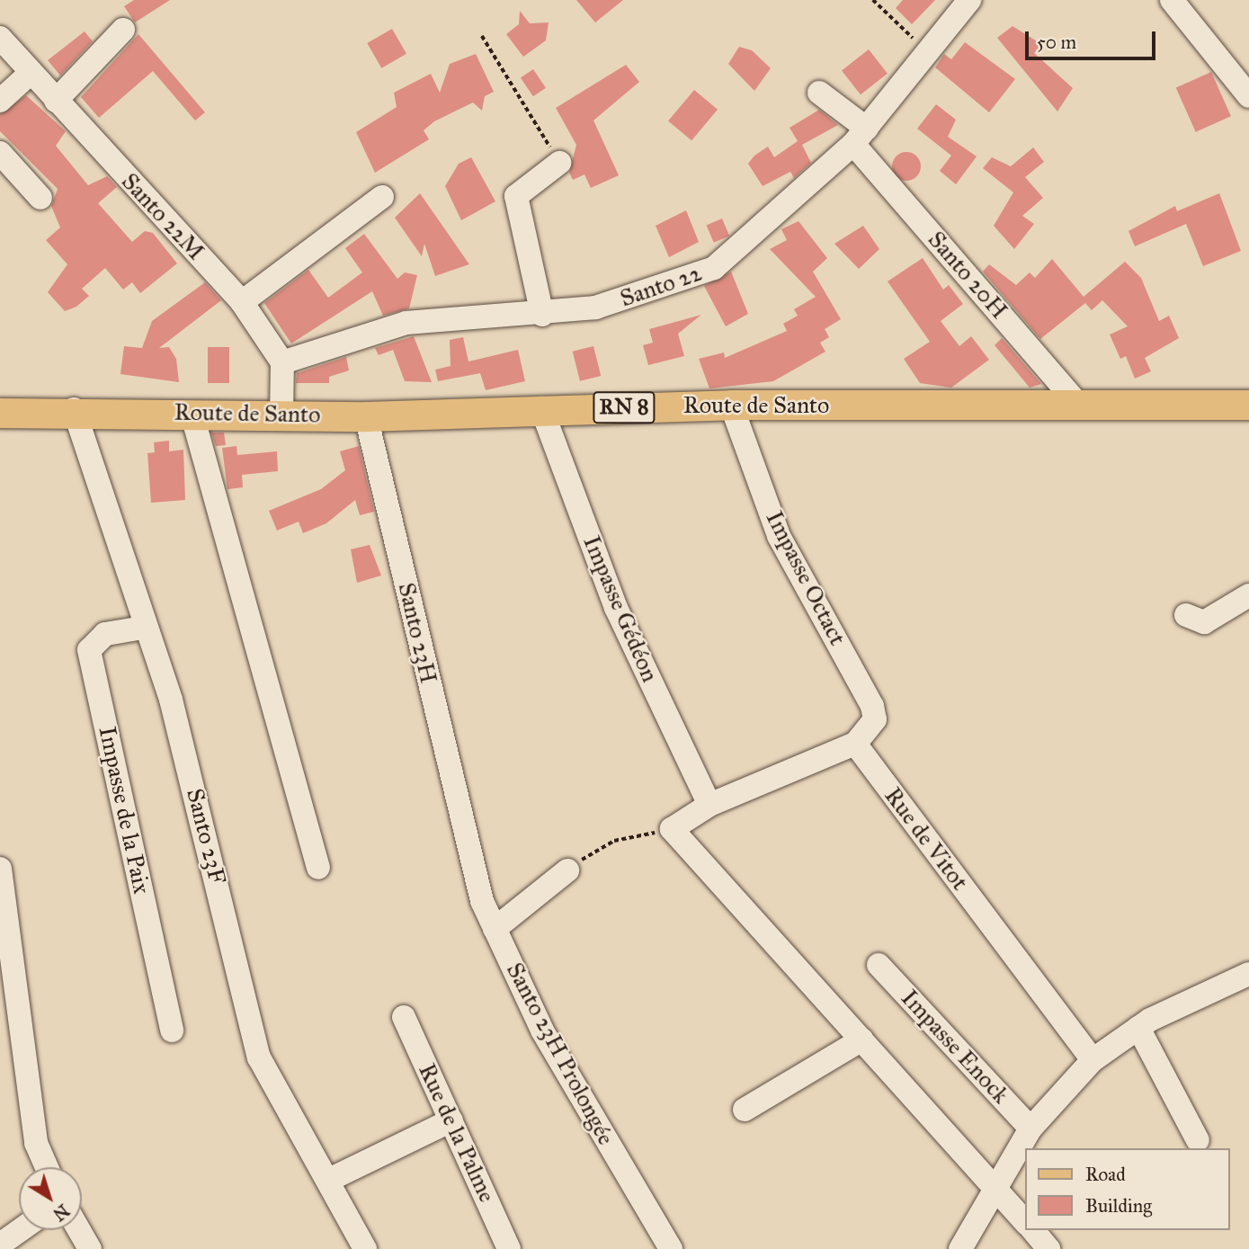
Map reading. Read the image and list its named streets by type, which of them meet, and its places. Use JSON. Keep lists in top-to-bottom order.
{
  "streets": {
    "main road": ["Route de Santo", "RN 8"],
    "street": [
      "Santo 22M",
      "Santo 20H",
      "Santo 22",
      "Impasse Octact",
      "Impasse Gédéon",
      "Santo 23H",
      "Impasse de la Paix",
      "Santo 23F",
      "Rue de Vitot",
      "Impasse Enock",
      "Santo 23H Prolongée",
      "Rue de la Palme"
    ]
  },
  "crossings": [
    ["Santo 22M", "Santo 22"],
    ["Santo 20H", "Santo 22"],
    ["Santo 20H", "Route de Santo"],
    ["Route de Santo", "Impasse Octact"],
    ["Route de Santo", "Impasse Gédéon"],
    ["Route de Santo", "Santo 23H"],
    ["Route de Santo", "Santo 23F"],
    ["Impasse Octact", "Rue de Vitot"],
    ["Santo 23H", "Santo 23H Prolongée"],
    ["Impasse de la Paix", "Santo 23F"]
  ],
  "legend": ["Road", "Building"],
  "scale_bar": "50 m",
  "north": "bottom right"
}
